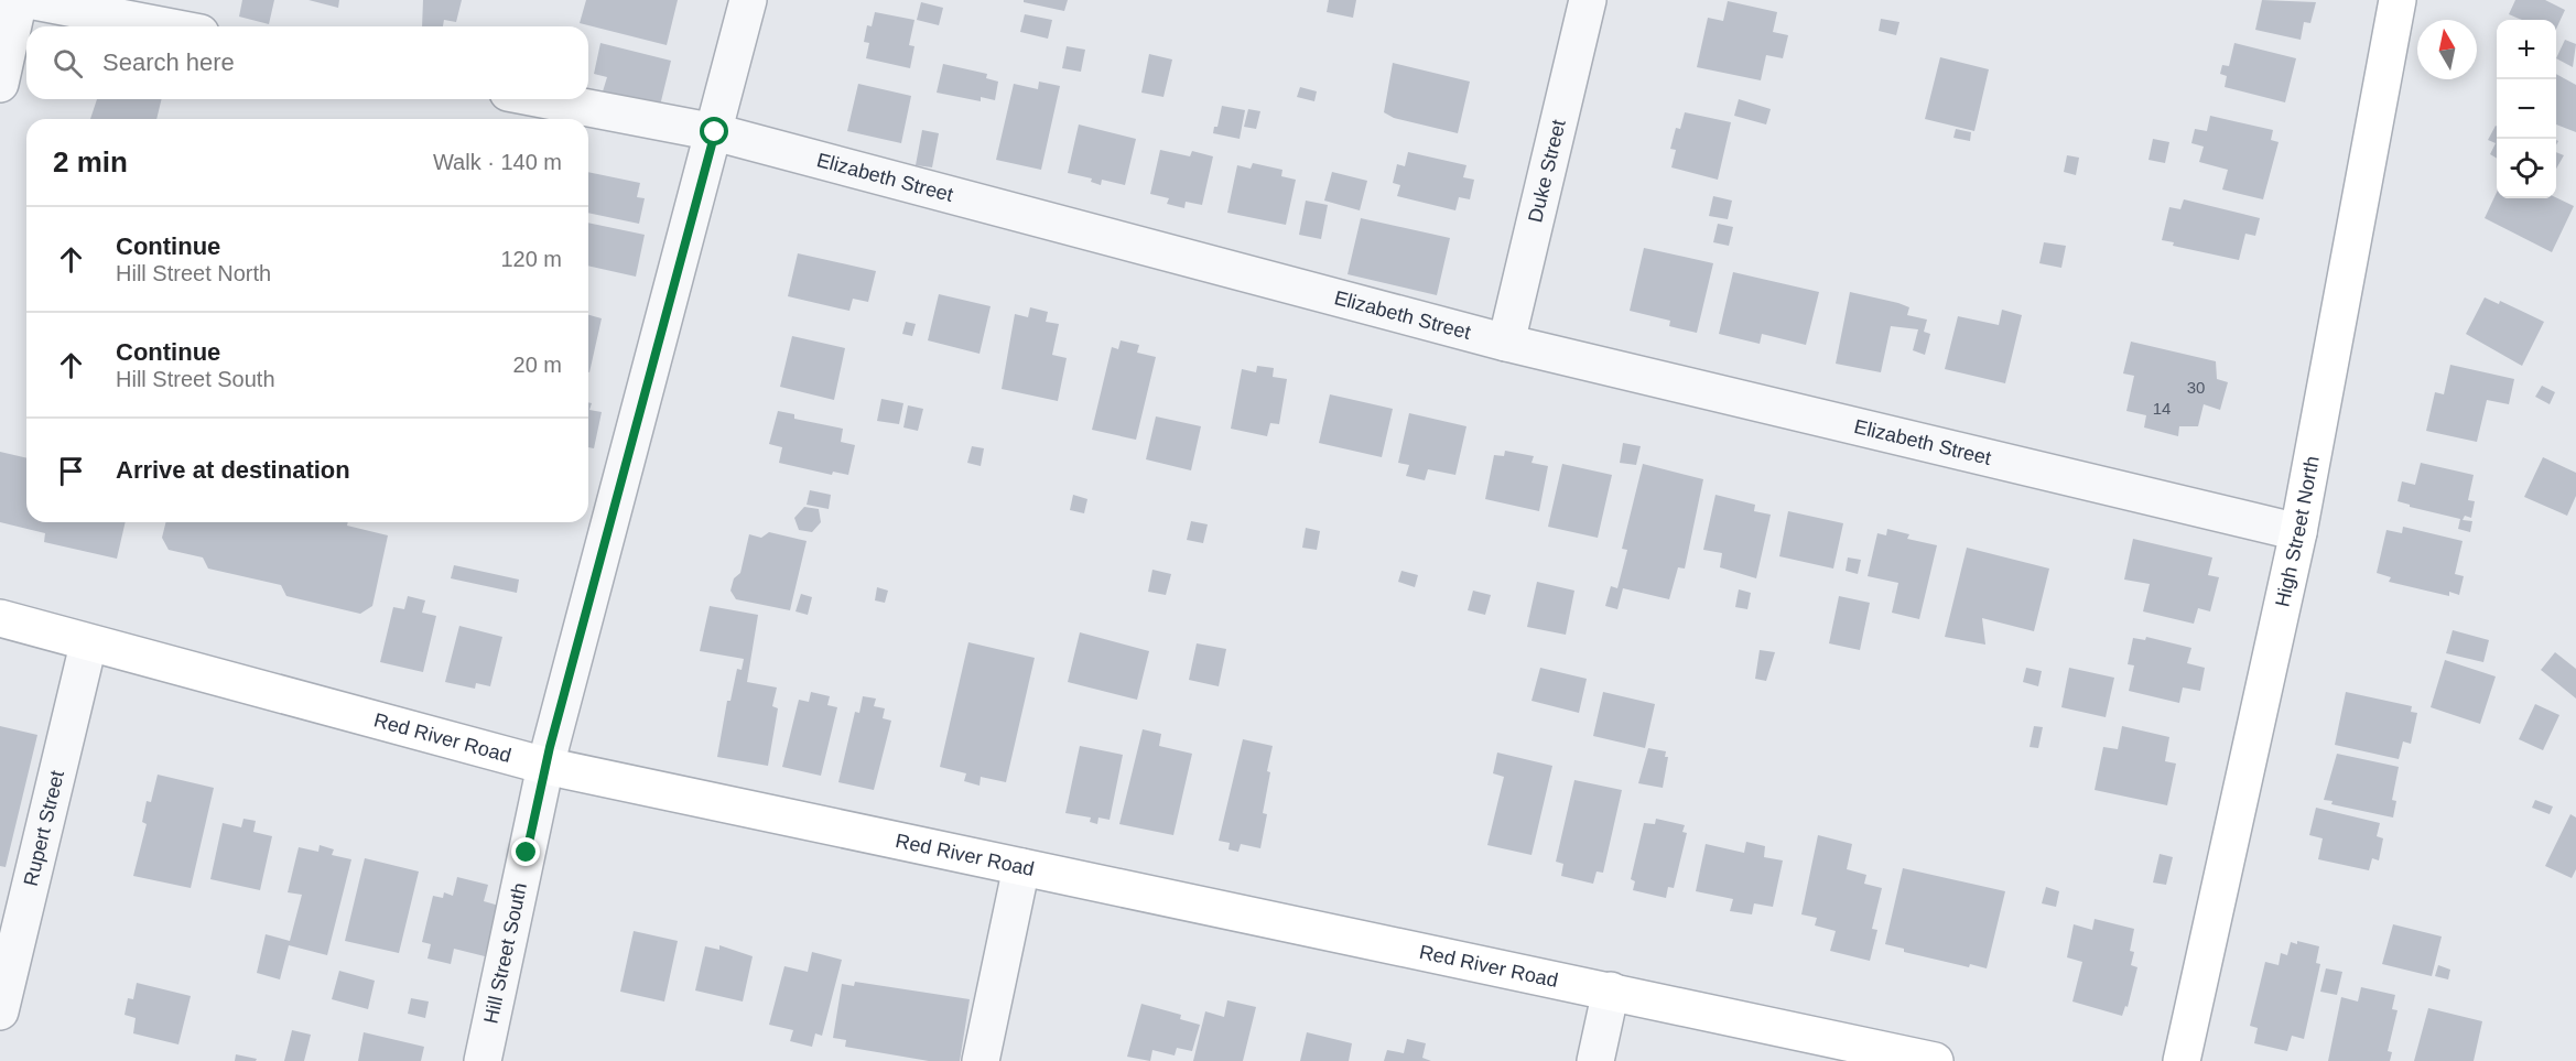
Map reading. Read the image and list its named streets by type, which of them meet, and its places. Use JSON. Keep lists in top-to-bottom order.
{
  "streets": {
    "main road": ["High Street North", "Red River Road"],
    "street": [
      "Duke Street",
      "Elizabeth Street",
      "Rupert Street",
      "Hill Street South"
    ]
  },
  "crossings": [
    ["Duke Street", "Elizabeth Street"],
    ["Elizabeth Street", "High Street North"],
    ["Elizabeth Street", "Hill Street South"],
    ["Red River Road", "Rupert Street"],
    ["Red River Road", "Hill Street South"]
  ],
  "house_numbers": ["30", "14"],
  "north": "top",
  "page": {
    "map_buttons": ["+", "−"],
    "search": "Search here",
    "heading": ["2 min", "Walk · 140 m"],
    "list": [
      ["Continue", "Hill Street North", "120 m"],
      ["Continue", "Hill Street South", "20 m"],
      "Arrive at destination"
    ]
  }
}
